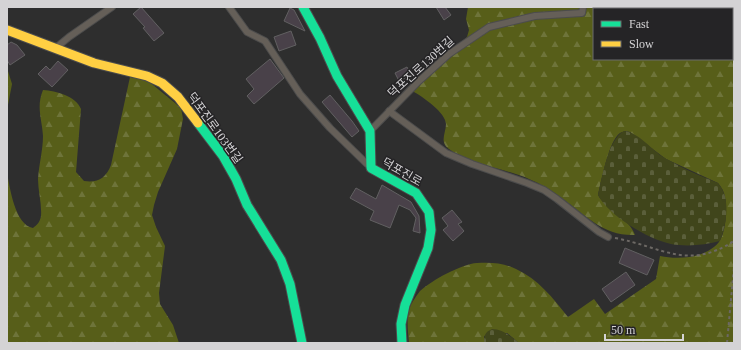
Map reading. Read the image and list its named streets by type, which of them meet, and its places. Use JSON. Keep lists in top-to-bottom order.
{
  "streets": {
    "street": ["덕포진로103번길", "덕포진로"],
    "lane": ["덕포진로130번길"]
  },
  "crossings": [
    ["덕포진로130번길", "덕포진로"]
  ],
  "legend": ["Fast", "Slow"],
  "scale_bar": "50 m"
}
